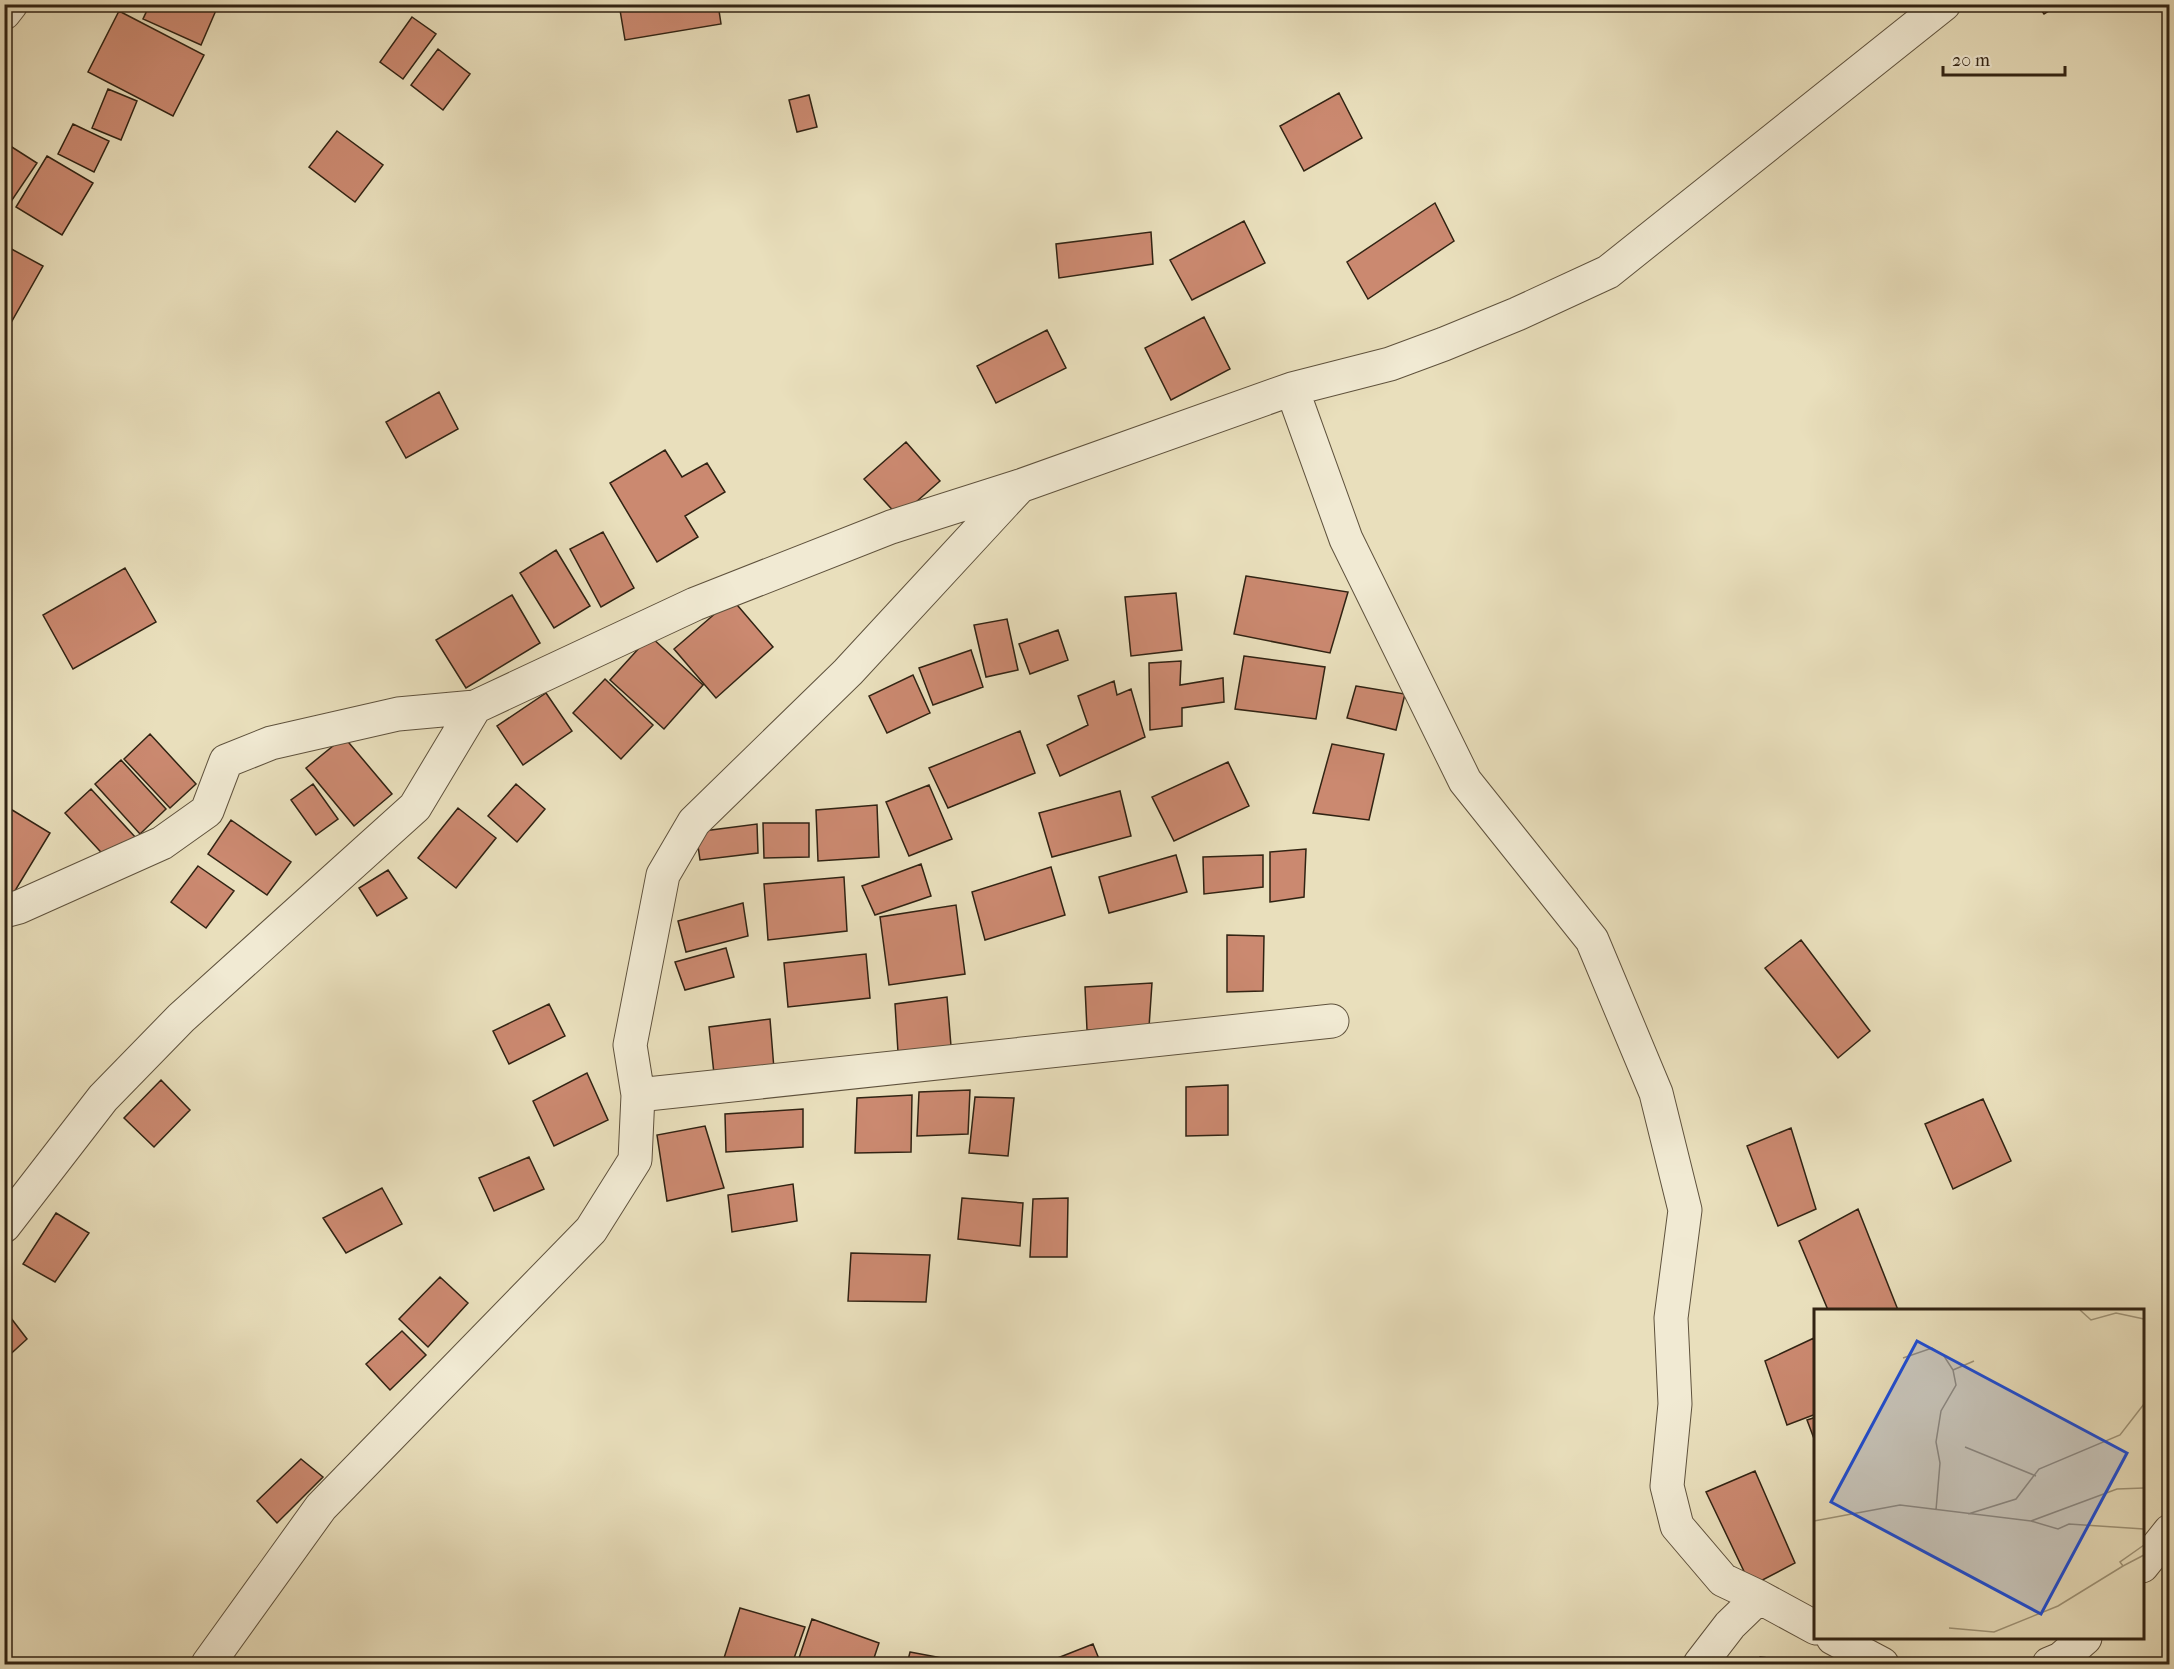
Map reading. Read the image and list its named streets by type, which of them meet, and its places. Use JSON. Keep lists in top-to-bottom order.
{
  "scale_bar": "20 m"
}
